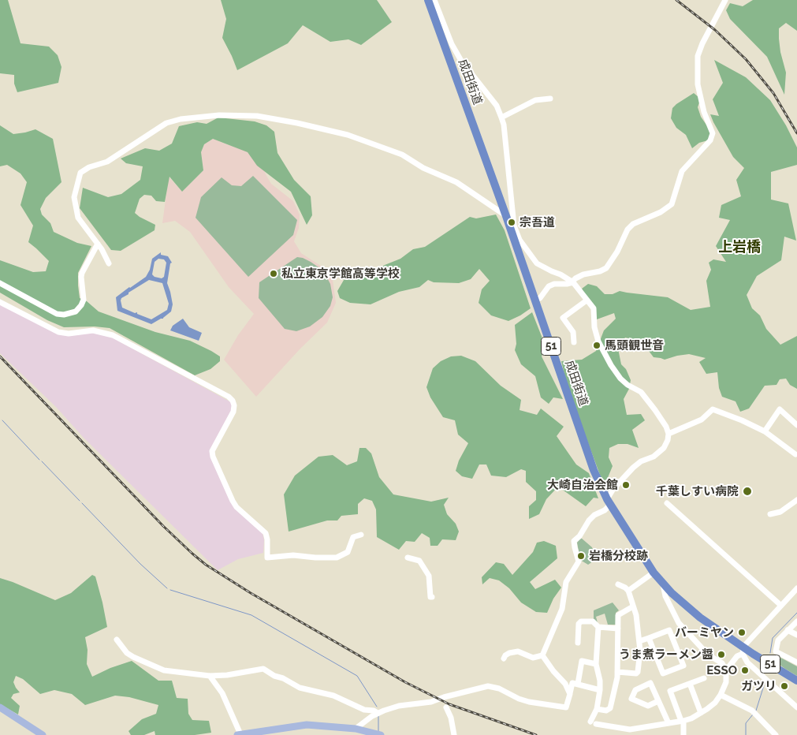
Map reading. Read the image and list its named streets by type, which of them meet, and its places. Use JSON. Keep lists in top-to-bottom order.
{
  "streets": {
    "highway": ["成田街道", "51"]
  },
  "districts": ["上岩橋"],
  "places": [
    "宗吾道",
    "私立東京学館高等学校",
    "馬頭観世音",
    "大崎自治会館",
    "千葉しすい病院",
    "岩橋分校跡",
    "バーミヤン",
    "うま煮ラーメン醤",
    "ESSO",
    "ガツリ"
  ]
}
